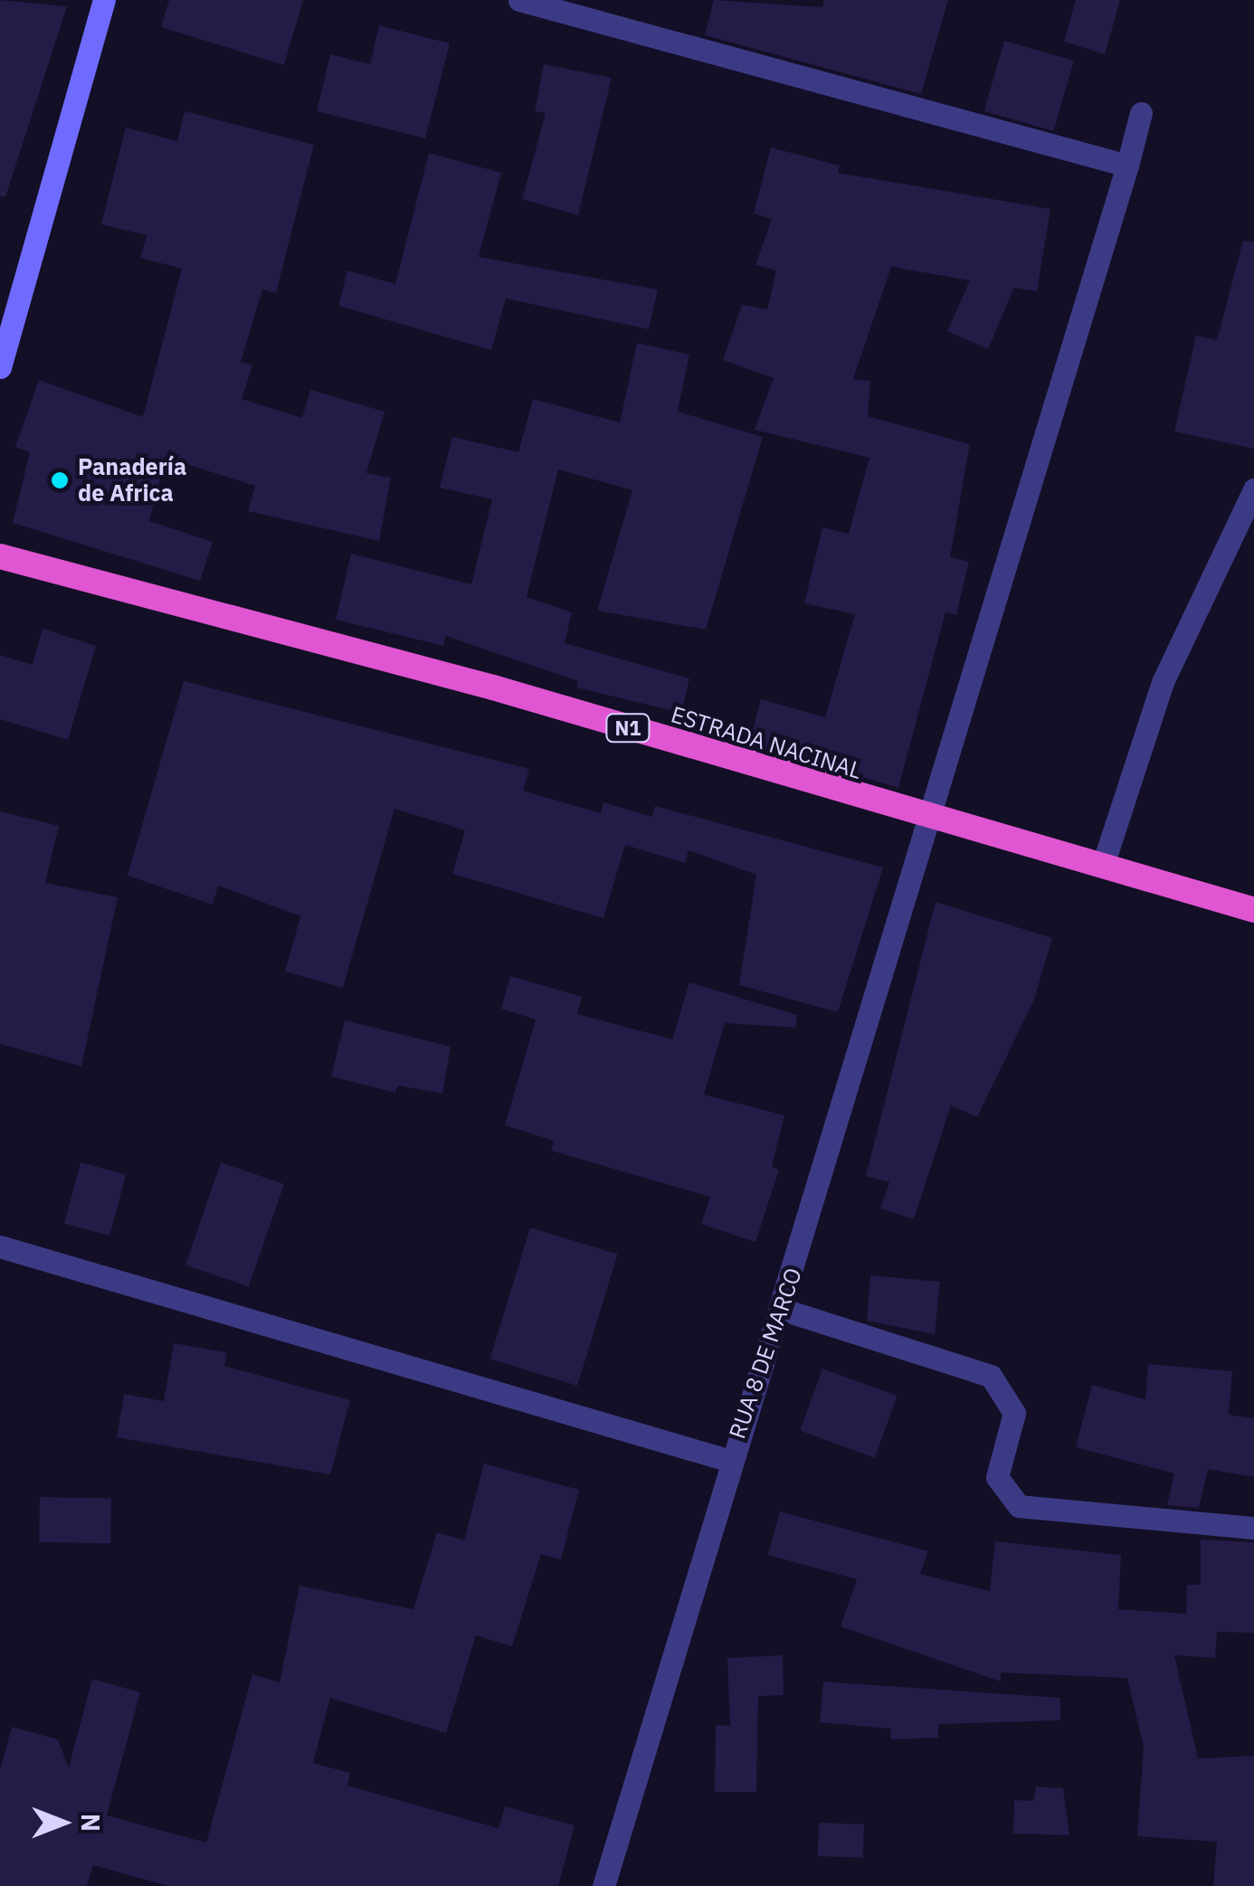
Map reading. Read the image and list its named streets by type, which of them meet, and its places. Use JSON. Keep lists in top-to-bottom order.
{
  "streets": {
    "highway": ["N1", "ESTRADA NACINAL"],
    "street": ["RUA 8 DE MARCO"]
  },
  "crossings": [
    ["ESTRADA NACINAL", "RUA 8 DE MARCO"]
  ],
  "places": ["Panadería de Africa"],
  "north": "right"
}
